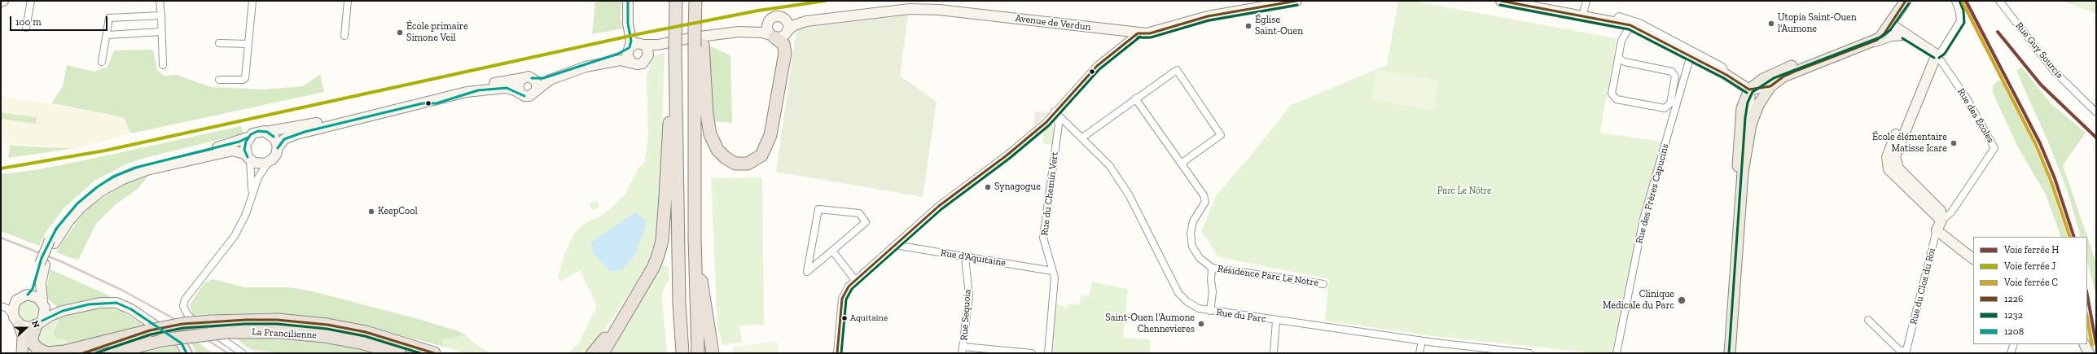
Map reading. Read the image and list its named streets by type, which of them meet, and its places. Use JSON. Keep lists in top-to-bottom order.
{
  "streets": {
    "highway": ["La Francilienne"],
    "street": [
      "Avenue de Verdun",
      "Rue Guy Sourcis",
      "Rue des Écoles",
      "Rue du Chemin Vert",
      "Rue des Frères Capucins",
      "Rue d'Aquitaine",
      "Résidence Parc Le Notre",
      "Rue du Clos du Roi",
      "Rue Sequoia",
      "Rue du Parc"
    ]
  },
  "crossings": [
    ["Rue des Écoles", "Rue du Clos du Roi"],
    ["Rue du Chemin Vert", "Rue d'Aquitaine"],
    ["Rue du Chemin Vert", "Rue du Parc"],
    ["Rue d'Aquitaine", "Rue Sequoia"],
    ["Résidence Parc Le Notre", "Rue du Parc"]
  ],
  "parks": ["Parc Le Nôtre"],
  "places": [
    "Utopia Saint-Ouen l'Aumone",
    "Église Saint-Ouen",
    "École primaire Simone Veil",
    "École élémentaire Matisse Icare",
    "Synagogue",
    "KeepCool",
    "Clinique Medicale du Parc",
    "Aquitaine",
    "Saint-Ouen l'Aumone Chennevieres"
  ],
  "lines": [
    "rail line H",
    "rail line J",
    "transit line 1226",
    "transit line 1232",
    "transit line 1208",
    "rail line C"
  ],
  "legend": [
    "Voie ferrée H",
    "Voie ferrée J",
    "Voie ferrée C",
    "1226",
    "1232",
    "1208"
  ],
  "scale_bar": "100 m",
  "north": "right"
}
